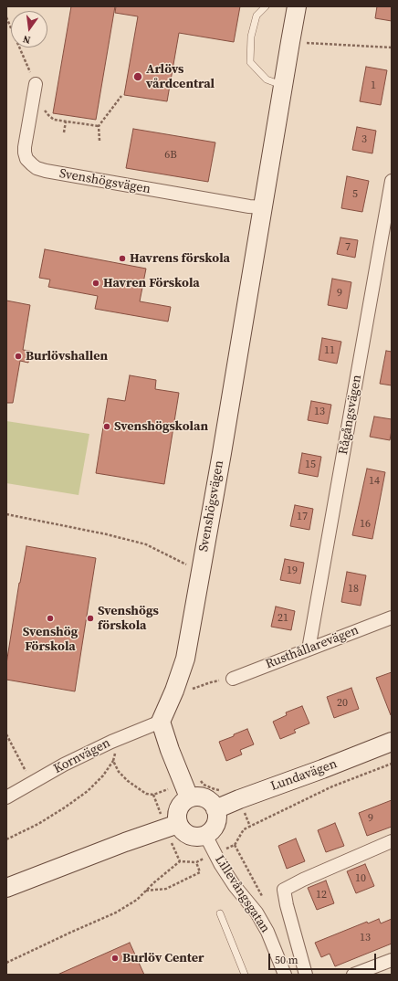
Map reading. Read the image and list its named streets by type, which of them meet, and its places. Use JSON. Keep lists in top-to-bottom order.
{
  "streets": {
    "street": [
      "Svenshögsvägen",
      "Rågångsvägen",
      "Rusthållarevägen",
      "Kornvägen",
      "Lundavägen",
      "Lillevångsgatan"
    ]
  },
  "crossings": [
    ["Svenshögsvägen", "Kornvägen"],
    ["Rågångsvägen", "Rusthållarevägen"],
    ["Lundavägen", "Lillevångsgatan"]
  ],
  "places": [
    "Arlövs vårdcentral",
    "Havrens förskola",
    "Havren Förskola",
    "Burlövshallen",
    "Svenshögskolan",
    "Svenshög Förskola",
    "Svenshögs förskola",
    "Burlöv Center"
  ],
  "house_numbers": [
    "1",
    "3",
    "6B",
    "5",
    "7",
    "9",
    "11",
    "13",
    "15",
    "14",
    "17",
    "16",
    "19",
    "18",
    "21",
    "20",
    "9",
    "10",
    "12",
    "13"
  ],
  "scale_bar": "50 m",
  "north": "bottom"
}
